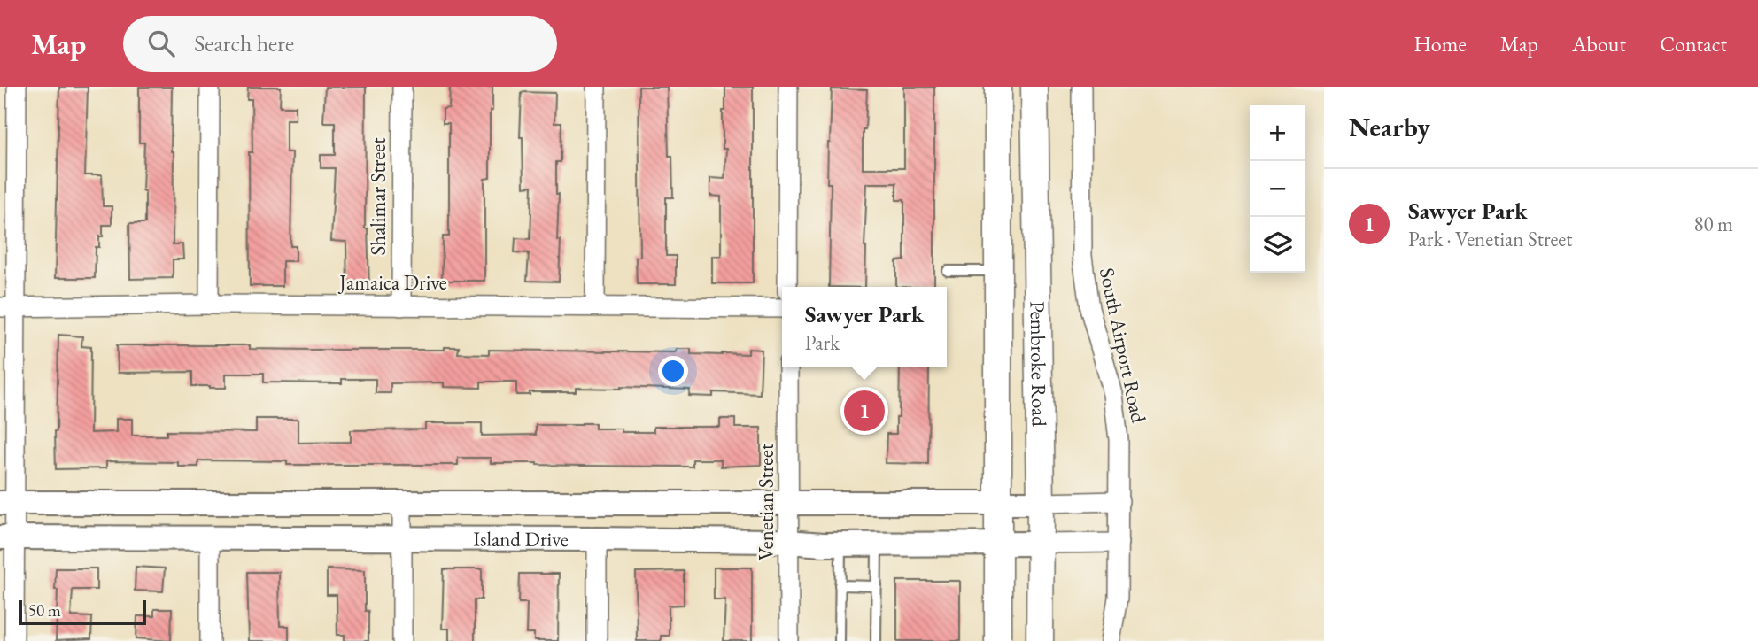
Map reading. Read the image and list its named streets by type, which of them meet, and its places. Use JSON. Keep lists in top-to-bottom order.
{
  "streets": {
    "main road": ["Pembroke Road"],
    "street": [
      "Shalimar Street",
      "Jamaica Drive",
      "South Airport Road",
      "Venetian Street",
      "Island Drive"
    ]
  },
  "crossings": [
    ["Shalimar Street", "Jamaica Drive"],
    ["Pembroke Road", "Island Drive"],
    ["Venetian Street", "Island Drive"]
  ],
  "scale_bar": "50 m",
  "page": {
    "header": "Map",
    "search": "Search here",
    "nav": [
      "Home",
      "Map",
      "About",
      "Contact"
    ],
    "heading": "Nearby",
    "map_buttons": ["+", "−"],
    "list": [
      {
        "mark": "1",
        "name": "Sawyer Park",
        "note": "Park · Venetian Street",
        "value": "80 m"
      }
    ],
    "popup": ["Sawyer Park", "Park"],
    "pins": "1",
    "scale": "50 m"
  }
}
